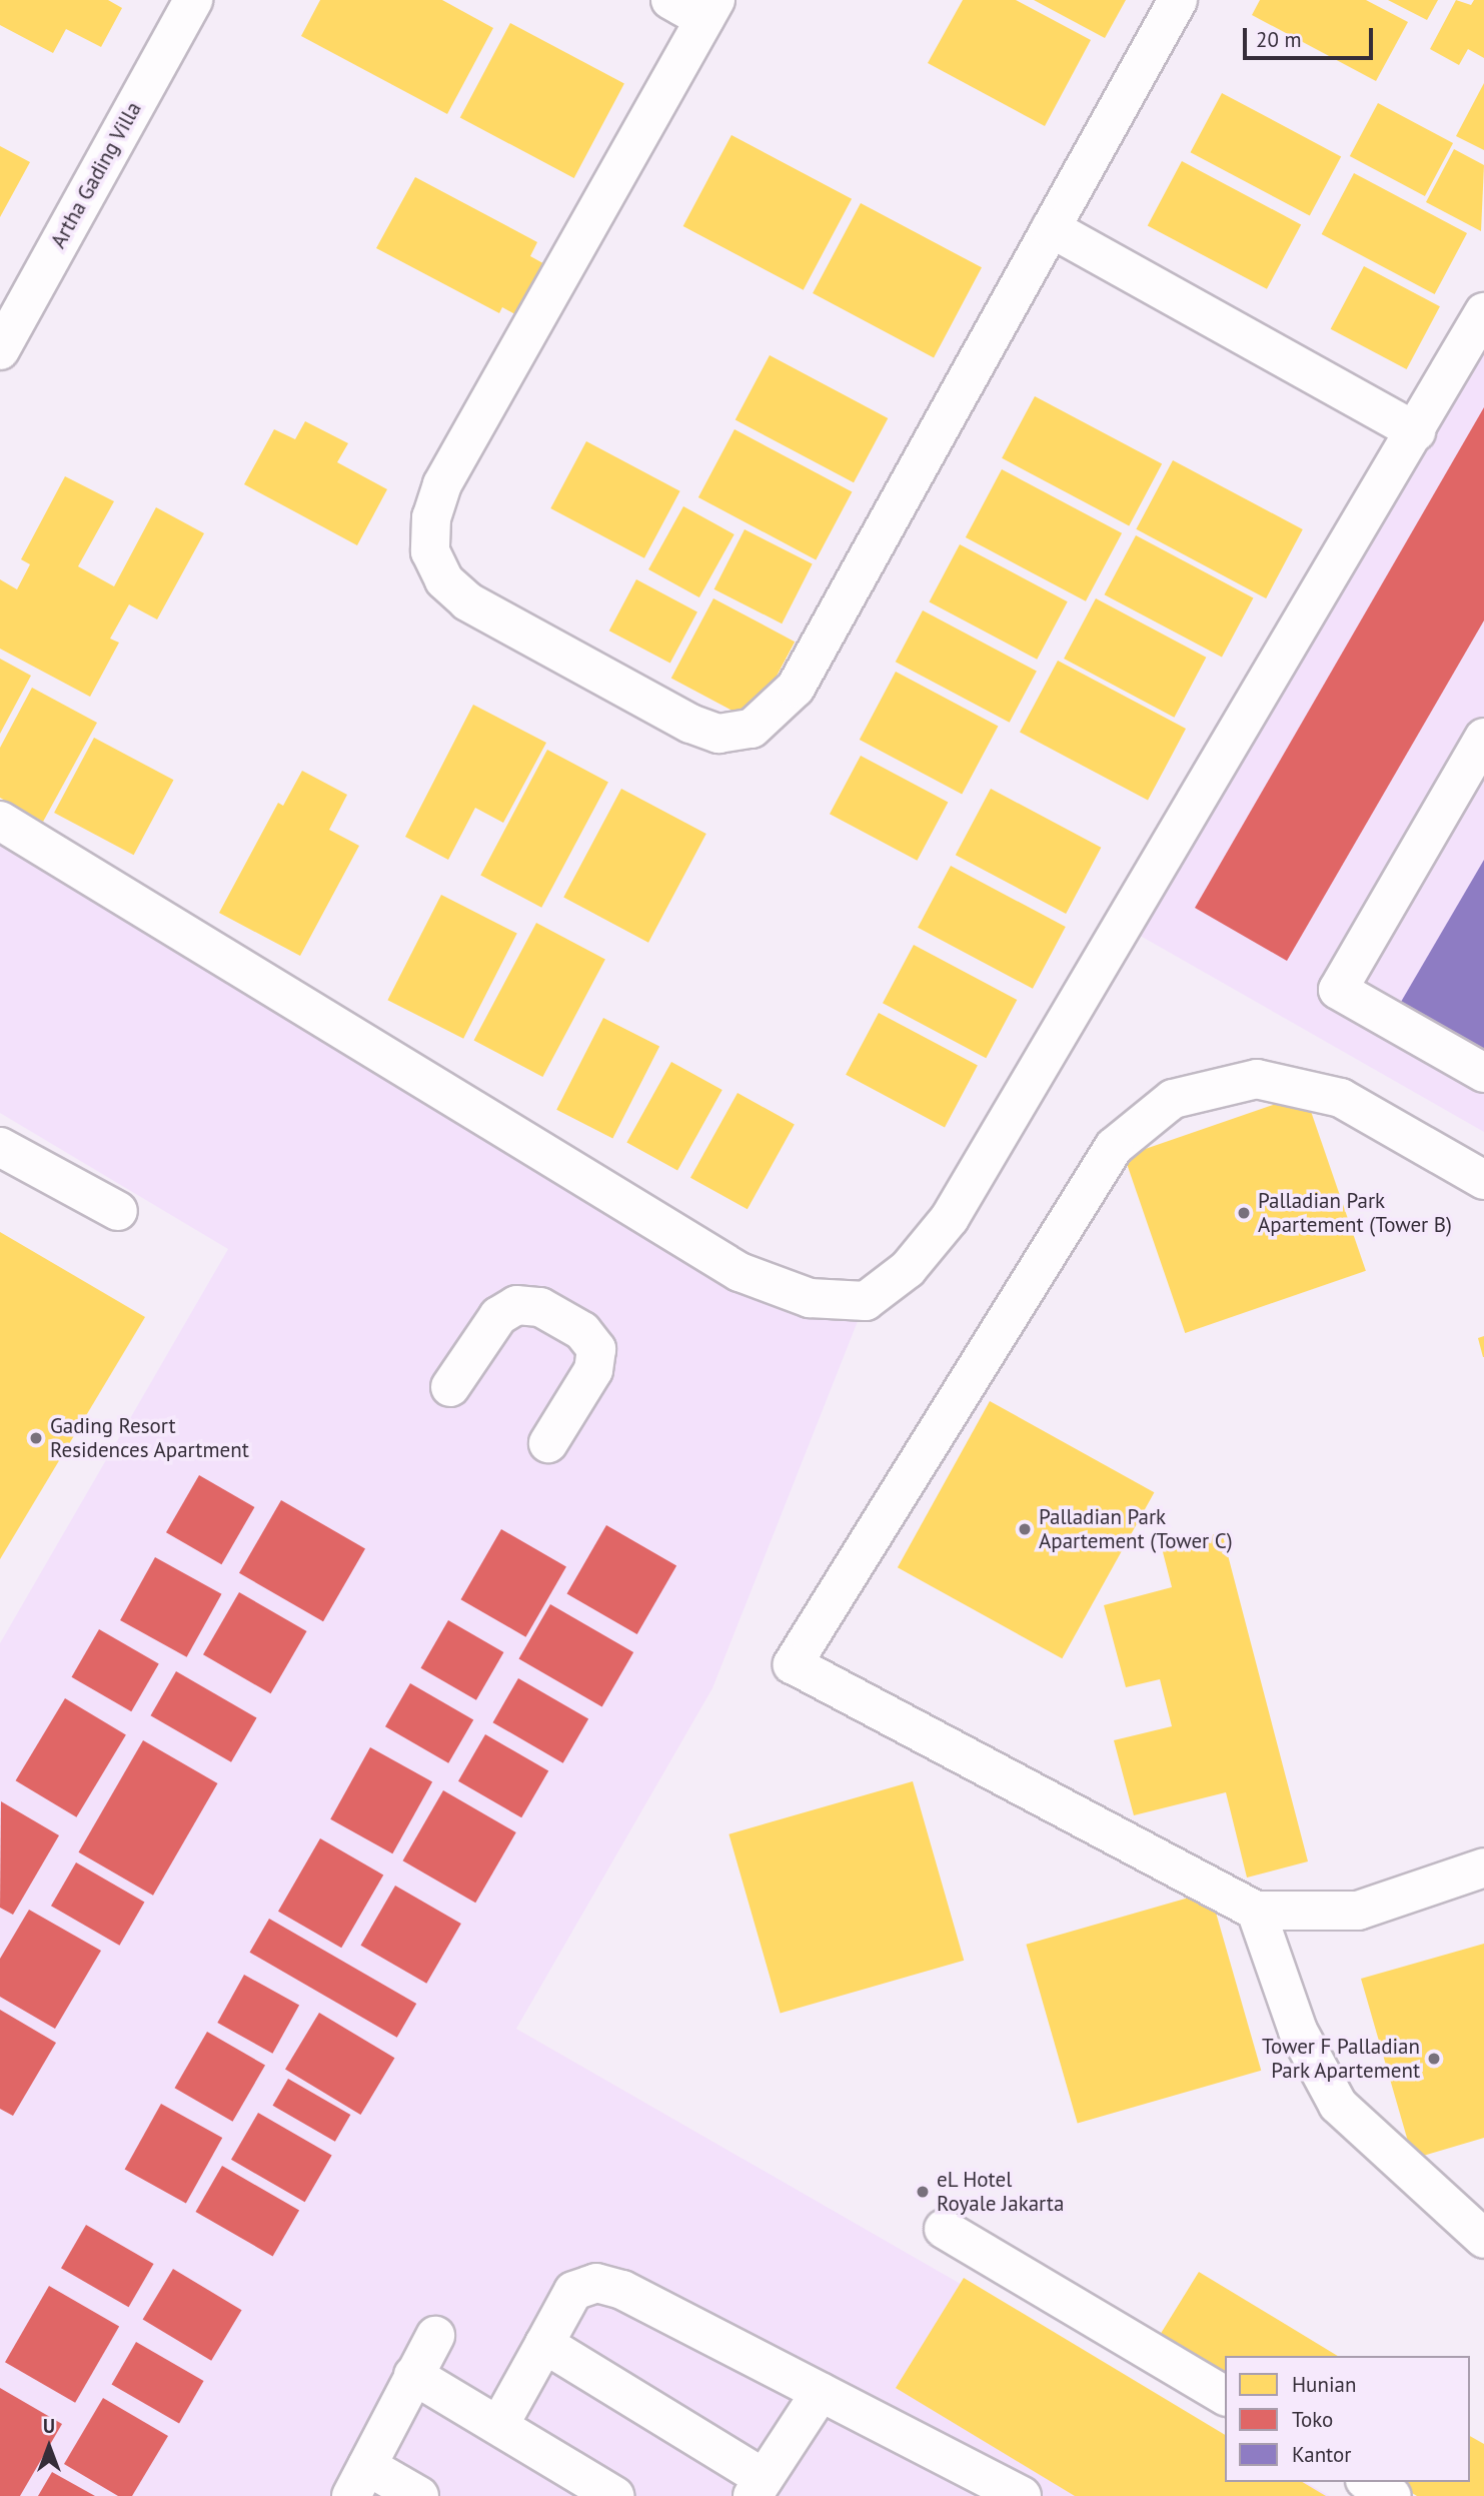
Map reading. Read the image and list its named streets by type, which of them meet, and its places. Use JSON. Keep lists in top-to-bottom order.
{
  "streets": {
    "street": ["Artha Gading Villa"]
  },
  "places": [
    "Palladian Park Apartement (Tower B)",
    "Gading Resort Residences Apartment",
    "Palladian Park Apartement (Tower C)",
    "Tower F Palladian Park Apartement",
    "eL Hotel Royale Jakarta"
  ],
  "legend": ["Hunian", "Toko", "Kantor"],
  "scale_bar": "20 m",
  "north": "top"
}
